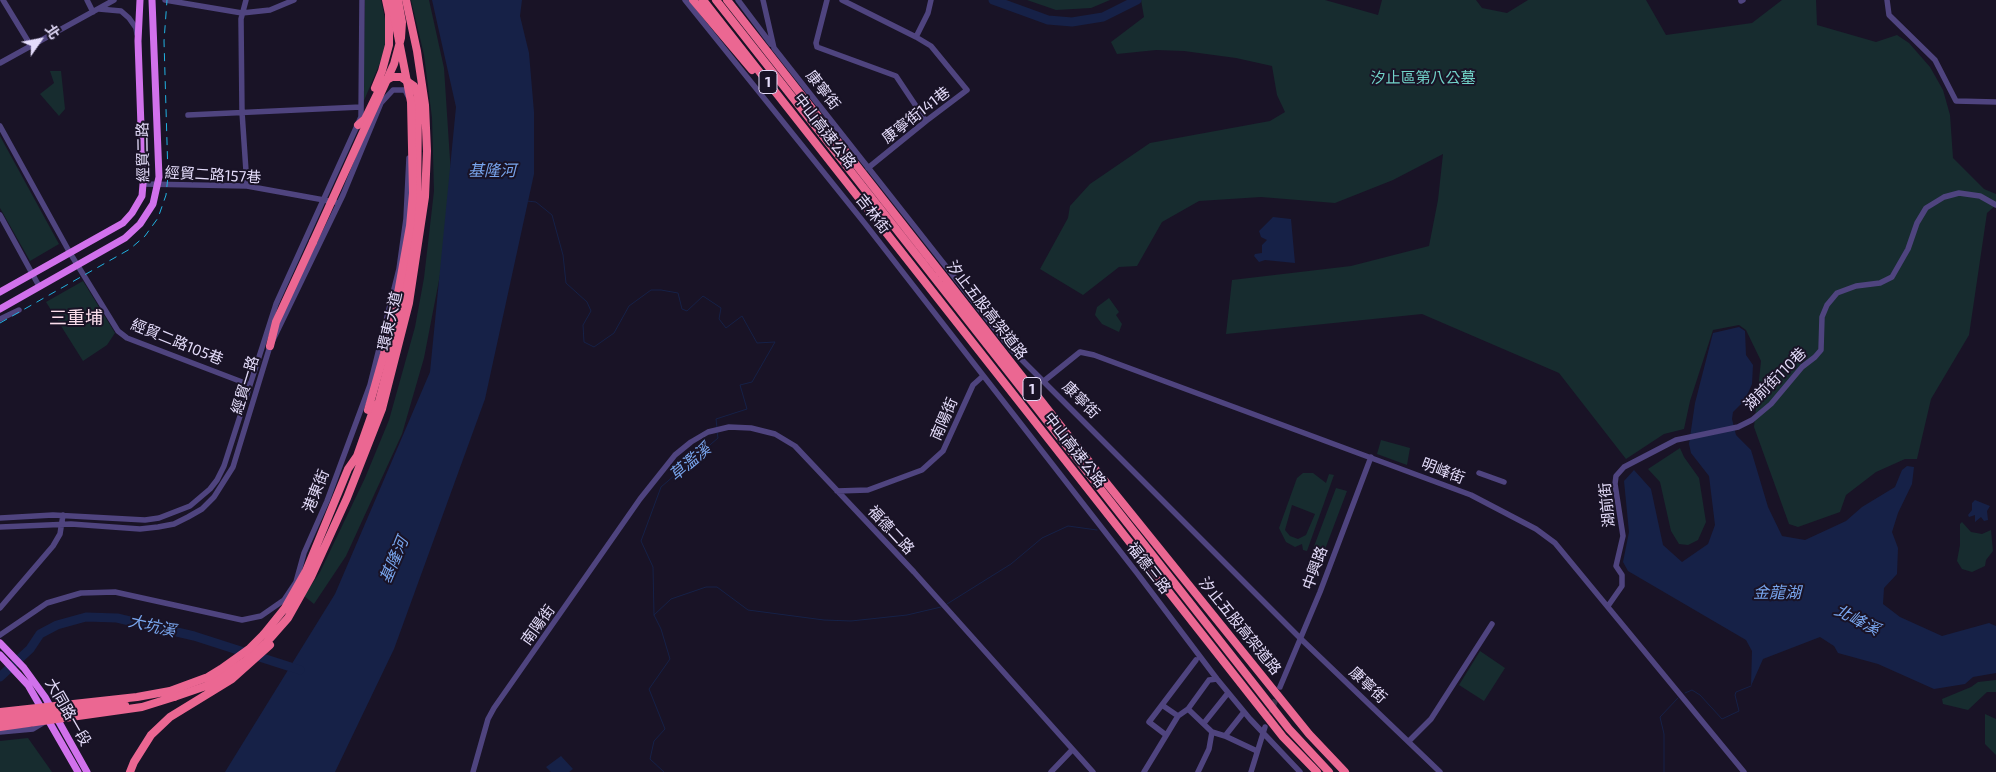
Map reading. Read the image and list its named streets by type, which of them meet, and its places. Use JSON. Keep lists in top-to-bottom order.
{
  "streets": {
    "highway": [
      "1",
      "中山高速公路",
      "汐止五股高架道路",
      "環東大道"
    ],
    "main road": ["經貿二路", "大同路一段"],
    "street": [
      "康寧街",
      "康寧街141巷",
      "經貿二路157巷",
      "吉林街",
      "經貿二路105巷",
      "湖前街110巷",
      "經貿一路",
      "南陽街",
      "明峰街",
      "港東街",
      "湖前街",
      "福德二路",
      "福德三路",
      "中興路"
    ]
  },
  "crossings": [
    ["1", "中山高速公路"],
    ["康寧街", "康寧街141巷"],
    ["康寧街", "明峰街"],
    ["康寧街", "中興路"],
    ["經貿二路", "經貿二路157巷"],
    ["經貿二路", "經貿二路105巷"],
    ["經貿二路157巷", "經貿一路"],
    ["吉林街", "南陽街"],
    ["吉林街", "福德三路"],
    ["經貿二路105巷", "經貿一路"],
    ["湖前街110巷", "湖前街"],
    ["經貿一路", "港東街"],
    ["南陽街", "福德二路"],
    ["南陽街", "福德三路"],
    ["明峰街", "湖前街"],
    ["明峰街", "中興路"]
  ],
  "districts": ["三重埔"],
  "water": [
    "基隆河",
    "草濫溪",
    "金龍湖",
    "北峰溪",
    "大坑溪"
  ],
  "parks": ["汐止區第八公墓"],
  "north": "top right"
}
